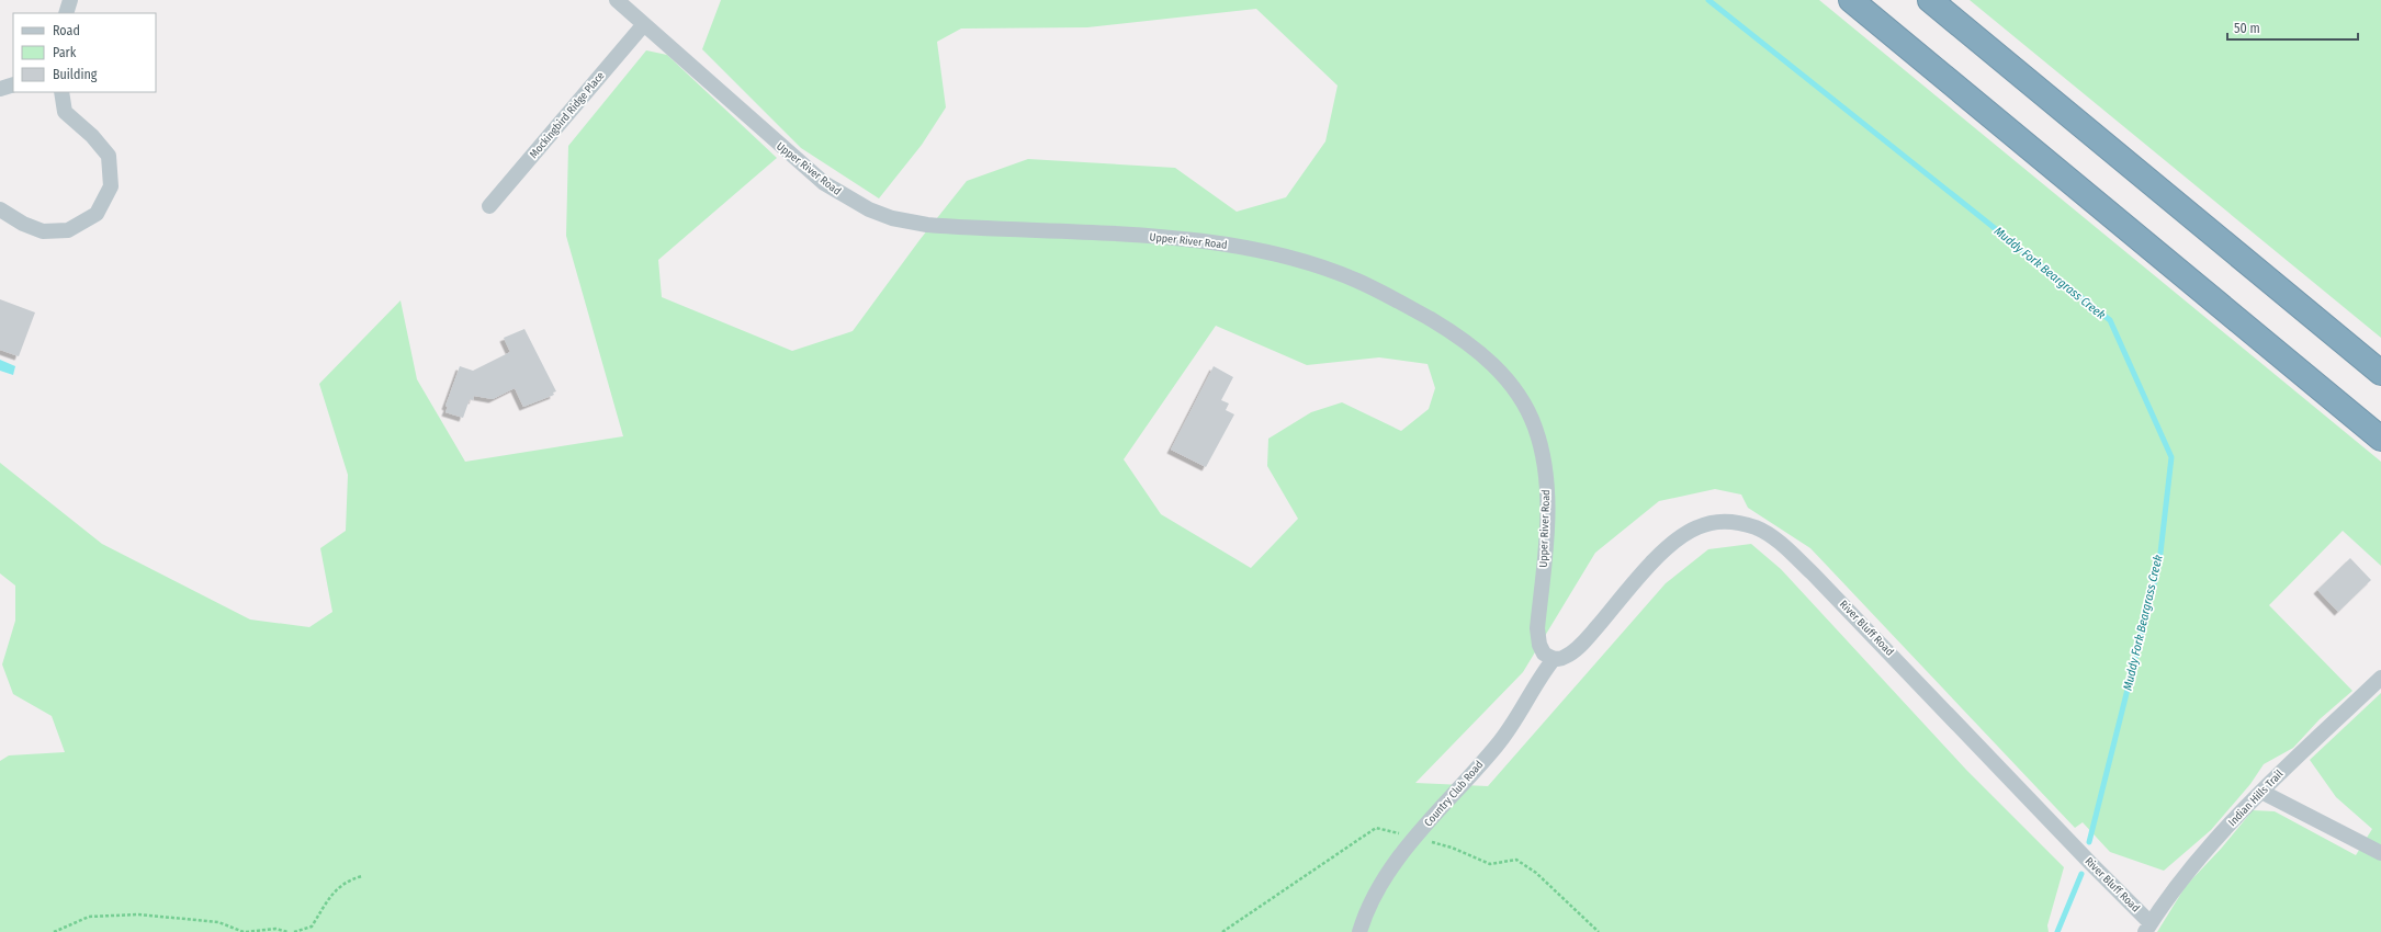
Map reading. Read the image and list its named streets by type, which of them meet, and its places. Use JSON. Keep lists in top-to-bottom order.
{
  "streets": {
    "street": [
      "Mockingbird Ridge Place",
      "Upper River Road",
      "River Bluff Road",
      "Country Club Road",
      "Indian Hills Trail"
    ]
  },
  "crossings": [
    ["Mockingbird Ridge Place", "Upper River Road"],
    ["Upper River Road", "River Bluff Road"],
    ["Upper River Road", "Country Club Road"],
    ["River Bluff Road", "Country Club Road"],
    ["River Bluff Road", "Indian Hills Trail"]
  ],
  "water": ["Muddy Fork Beargrass Creek"],
  "legend": ["Road", "Park", "Building"],
  "scale_bar": "50 m"
}
